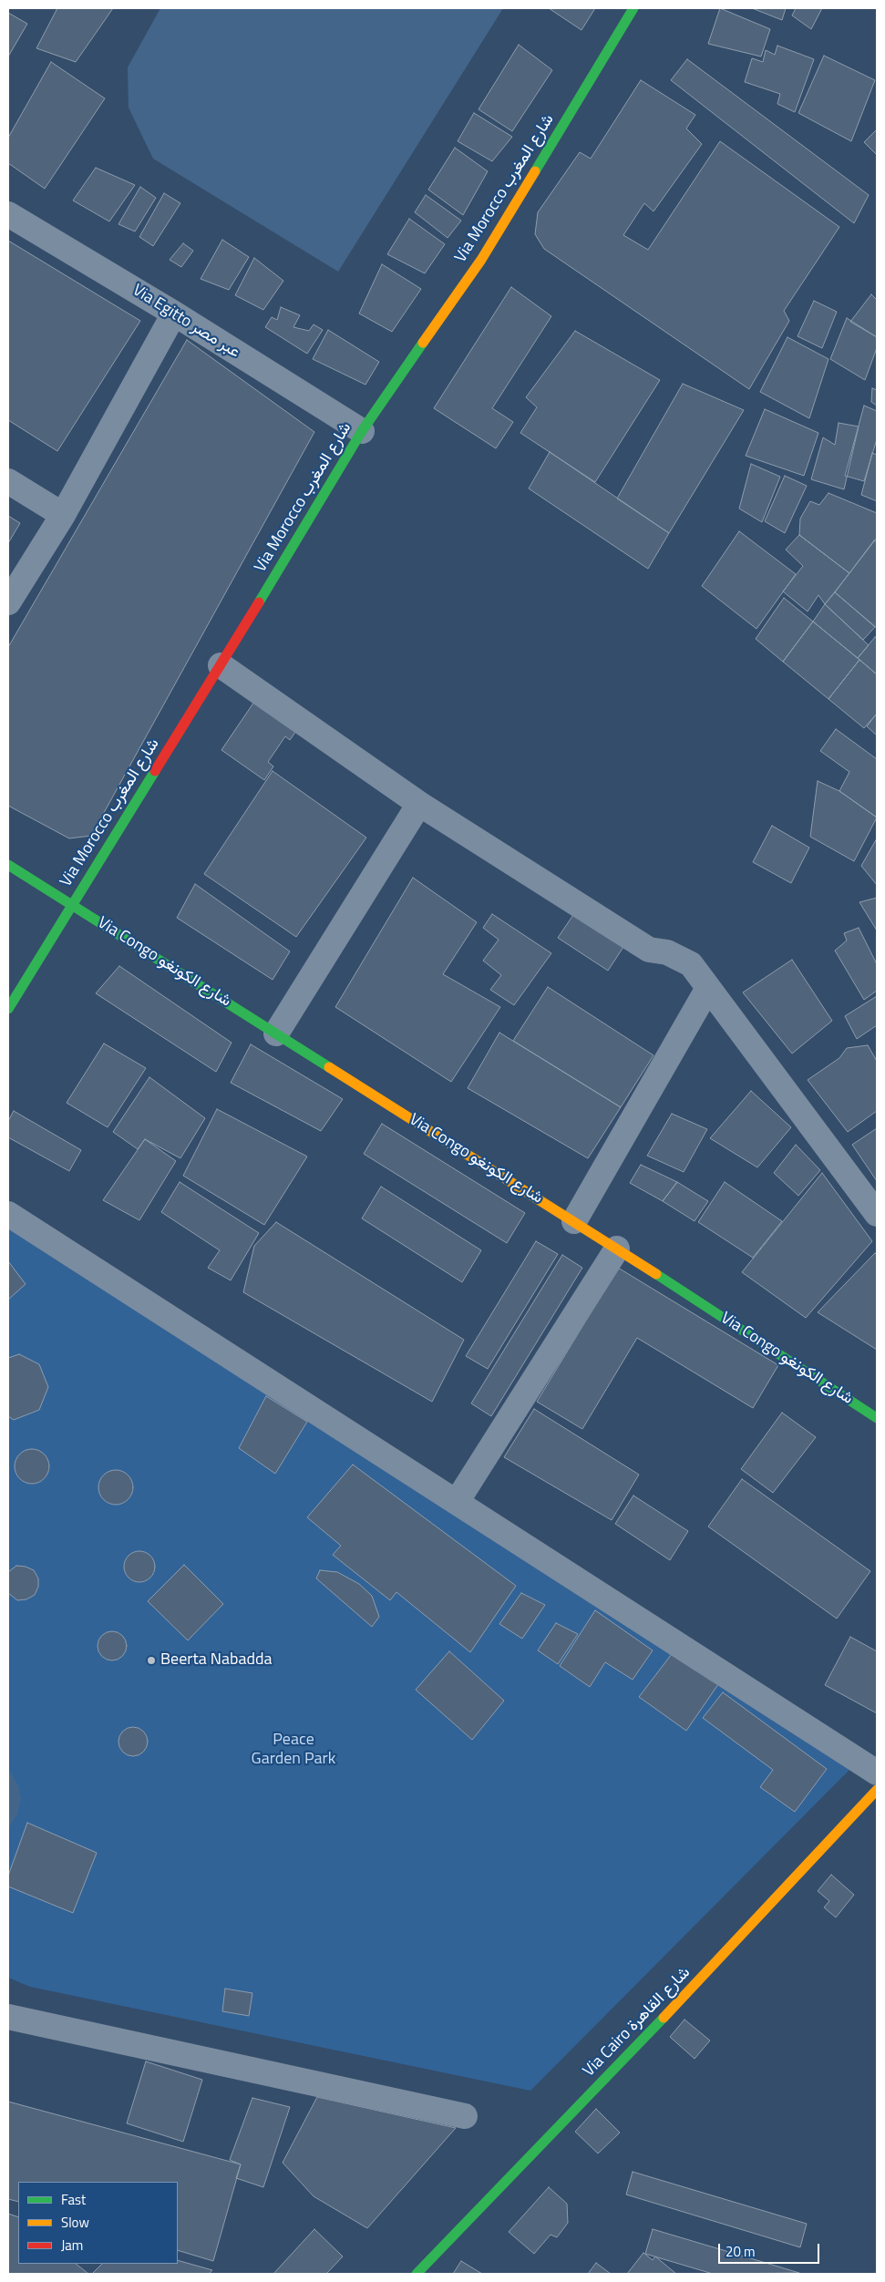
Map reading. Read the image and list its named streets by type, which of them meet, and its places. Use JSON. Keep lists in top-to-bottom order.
{
  "streets": {
    "street": [
      "Via Morocco شارع المغرب",
      "Via Egitto عبر مصر",
      "Via Congo شارع الكونغو",
      "Via Cairo شارع القاهرة"
    ]
  },
  "crossings": [
    ["Via Morocco شارع المغرب", "Via Egitto عبر مصر"],
    ["Via Morocco شارع المغرب", "Via Congo شارع الكونغو"]
  ],
  "parks": ["Peace Garden Park"],
  "places": ["Beerta Nabadda"],
  "legend": ["Fast", "Slow", "Jam"],
  "scale_bar": "20 m"
}
